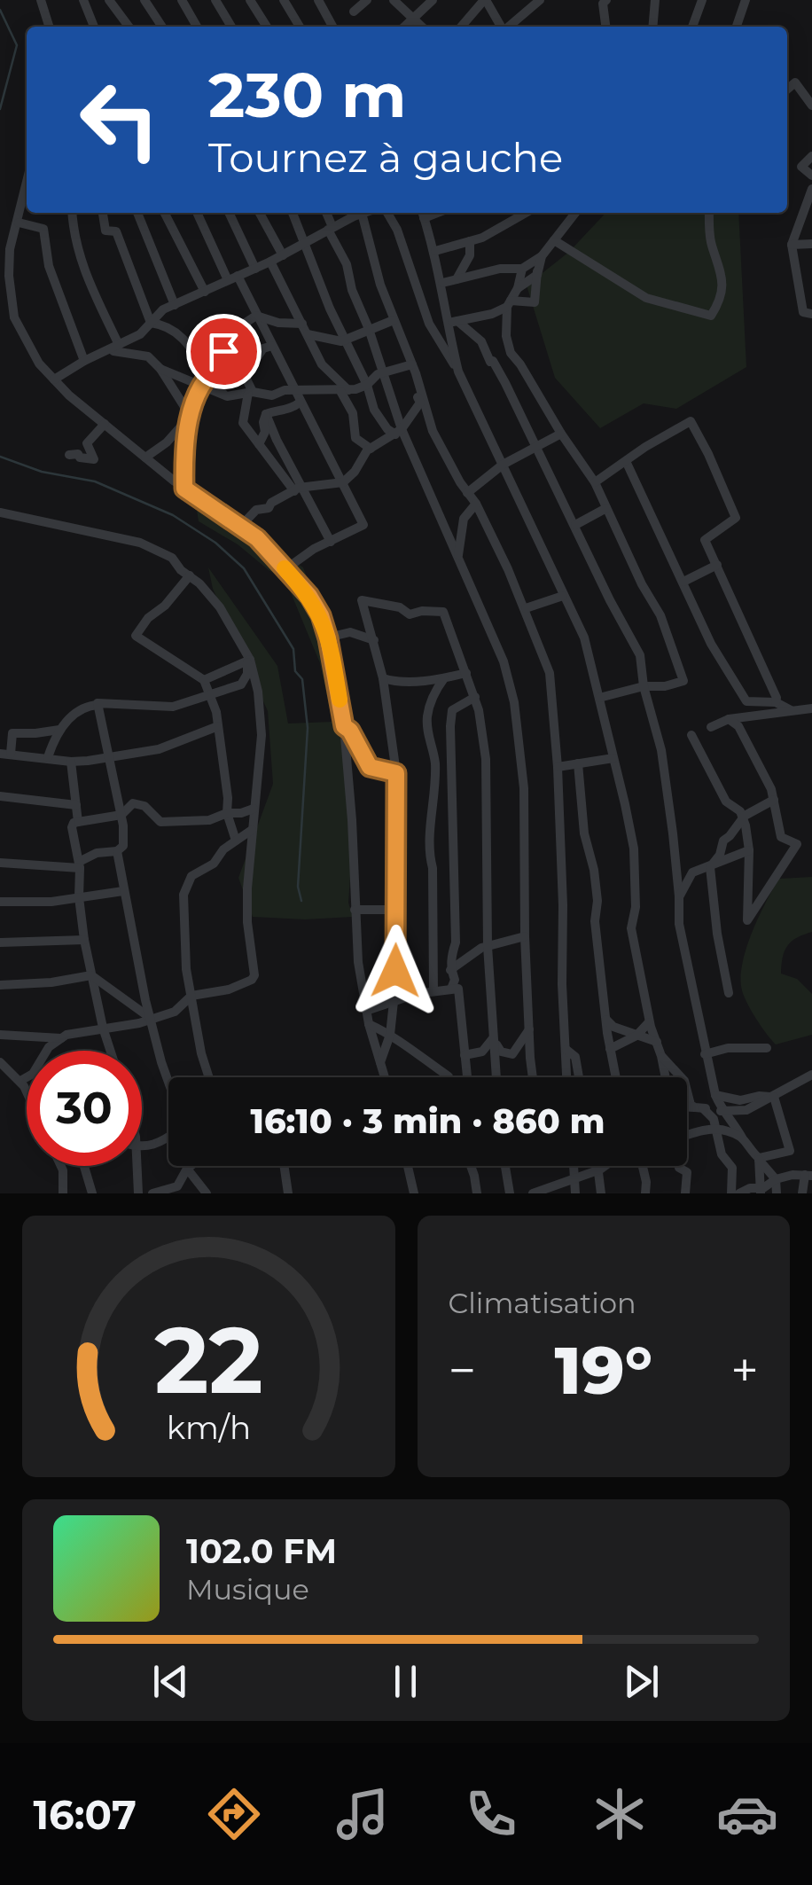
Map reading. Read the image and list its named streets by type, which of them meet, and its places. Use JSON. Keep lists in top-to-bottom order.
{
  "page": {
    "turn": ["230 m", "Tournez à gauche"],
    "limit": "30",
    "trip": "16:10 · 3 min · 860 m",
    "tile": "Climatisation",
    "heat": ["−", "19°", "+"],
    "song": ["102.0 FM", "Musique"],
    "tabs": "16:07",
    "gauge": ["22", "km/h"]
  }
}
